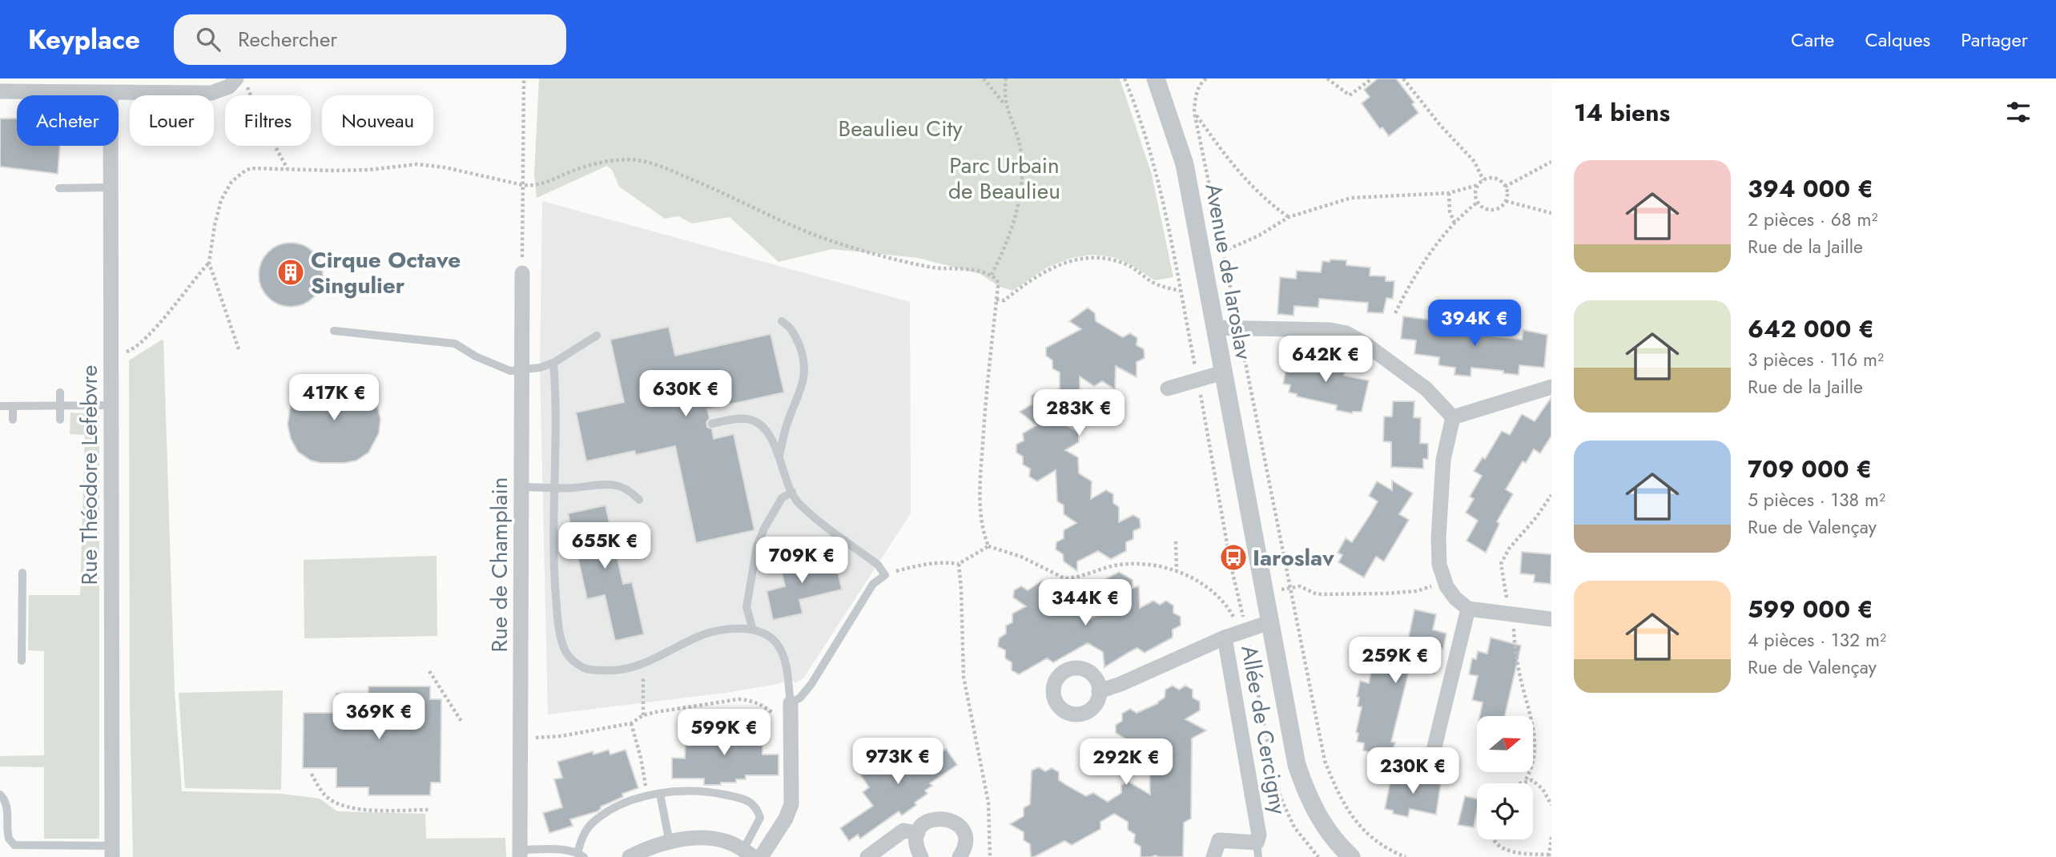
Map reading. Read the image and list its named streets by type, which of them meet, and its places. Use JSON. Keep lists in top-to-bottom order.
{
  "streets": {
    "street": [
      "Avenue de Iaroslav",
      "Rue Théodore Lefebvre",
      "Rue de Champlain",
      "Allée de Cercigny"
    ]
  },
  "parks": ["Beaulieu City", "Parc Urbain de Beaulieu"],
  "places": {
    "building": ["Cirque Octave Singulier"],
    "bus stop": ["Iaroslav"]
  },
  "north": "right",
  "page": {
    "header": "Keyplace",
    "search": "Rechercher",
    "nav": ["Carte", "Calques", "Partager"],
    "heading": "14 biens",
    "chip": [
      "Acheter",
      "Louer",
      "Filtres",
      "Nouveau"
    ],
    "list": [
      {
        "name": "394 000 €",
        "note": "2 pièces · 68 m² · Rue de la Jaille"
      },
      {
        "name": "642 000 €",
        "note": "3 pièces · 116 m² · Rue de la Jaille"
      },
      {
        "name": "709 000 €",
        "note": "5 pièces · 138 m² · Rue de Valençay"
      },
      {
        "name": "599 000 €",
        "note": "4 pièces · 132 m² · Rue de Valençay"
      }
    ],
    "price": [
      "394K €",
      "642K €",
      "630K €",
      "417K €",
      "283K €",
      "655K €",
      "709K €",
      "344K €",
      "259K €",
      "369K €",
      "599K €",
      "973K €",
      "292K €",
      "230K €"
    ]
  }
}
